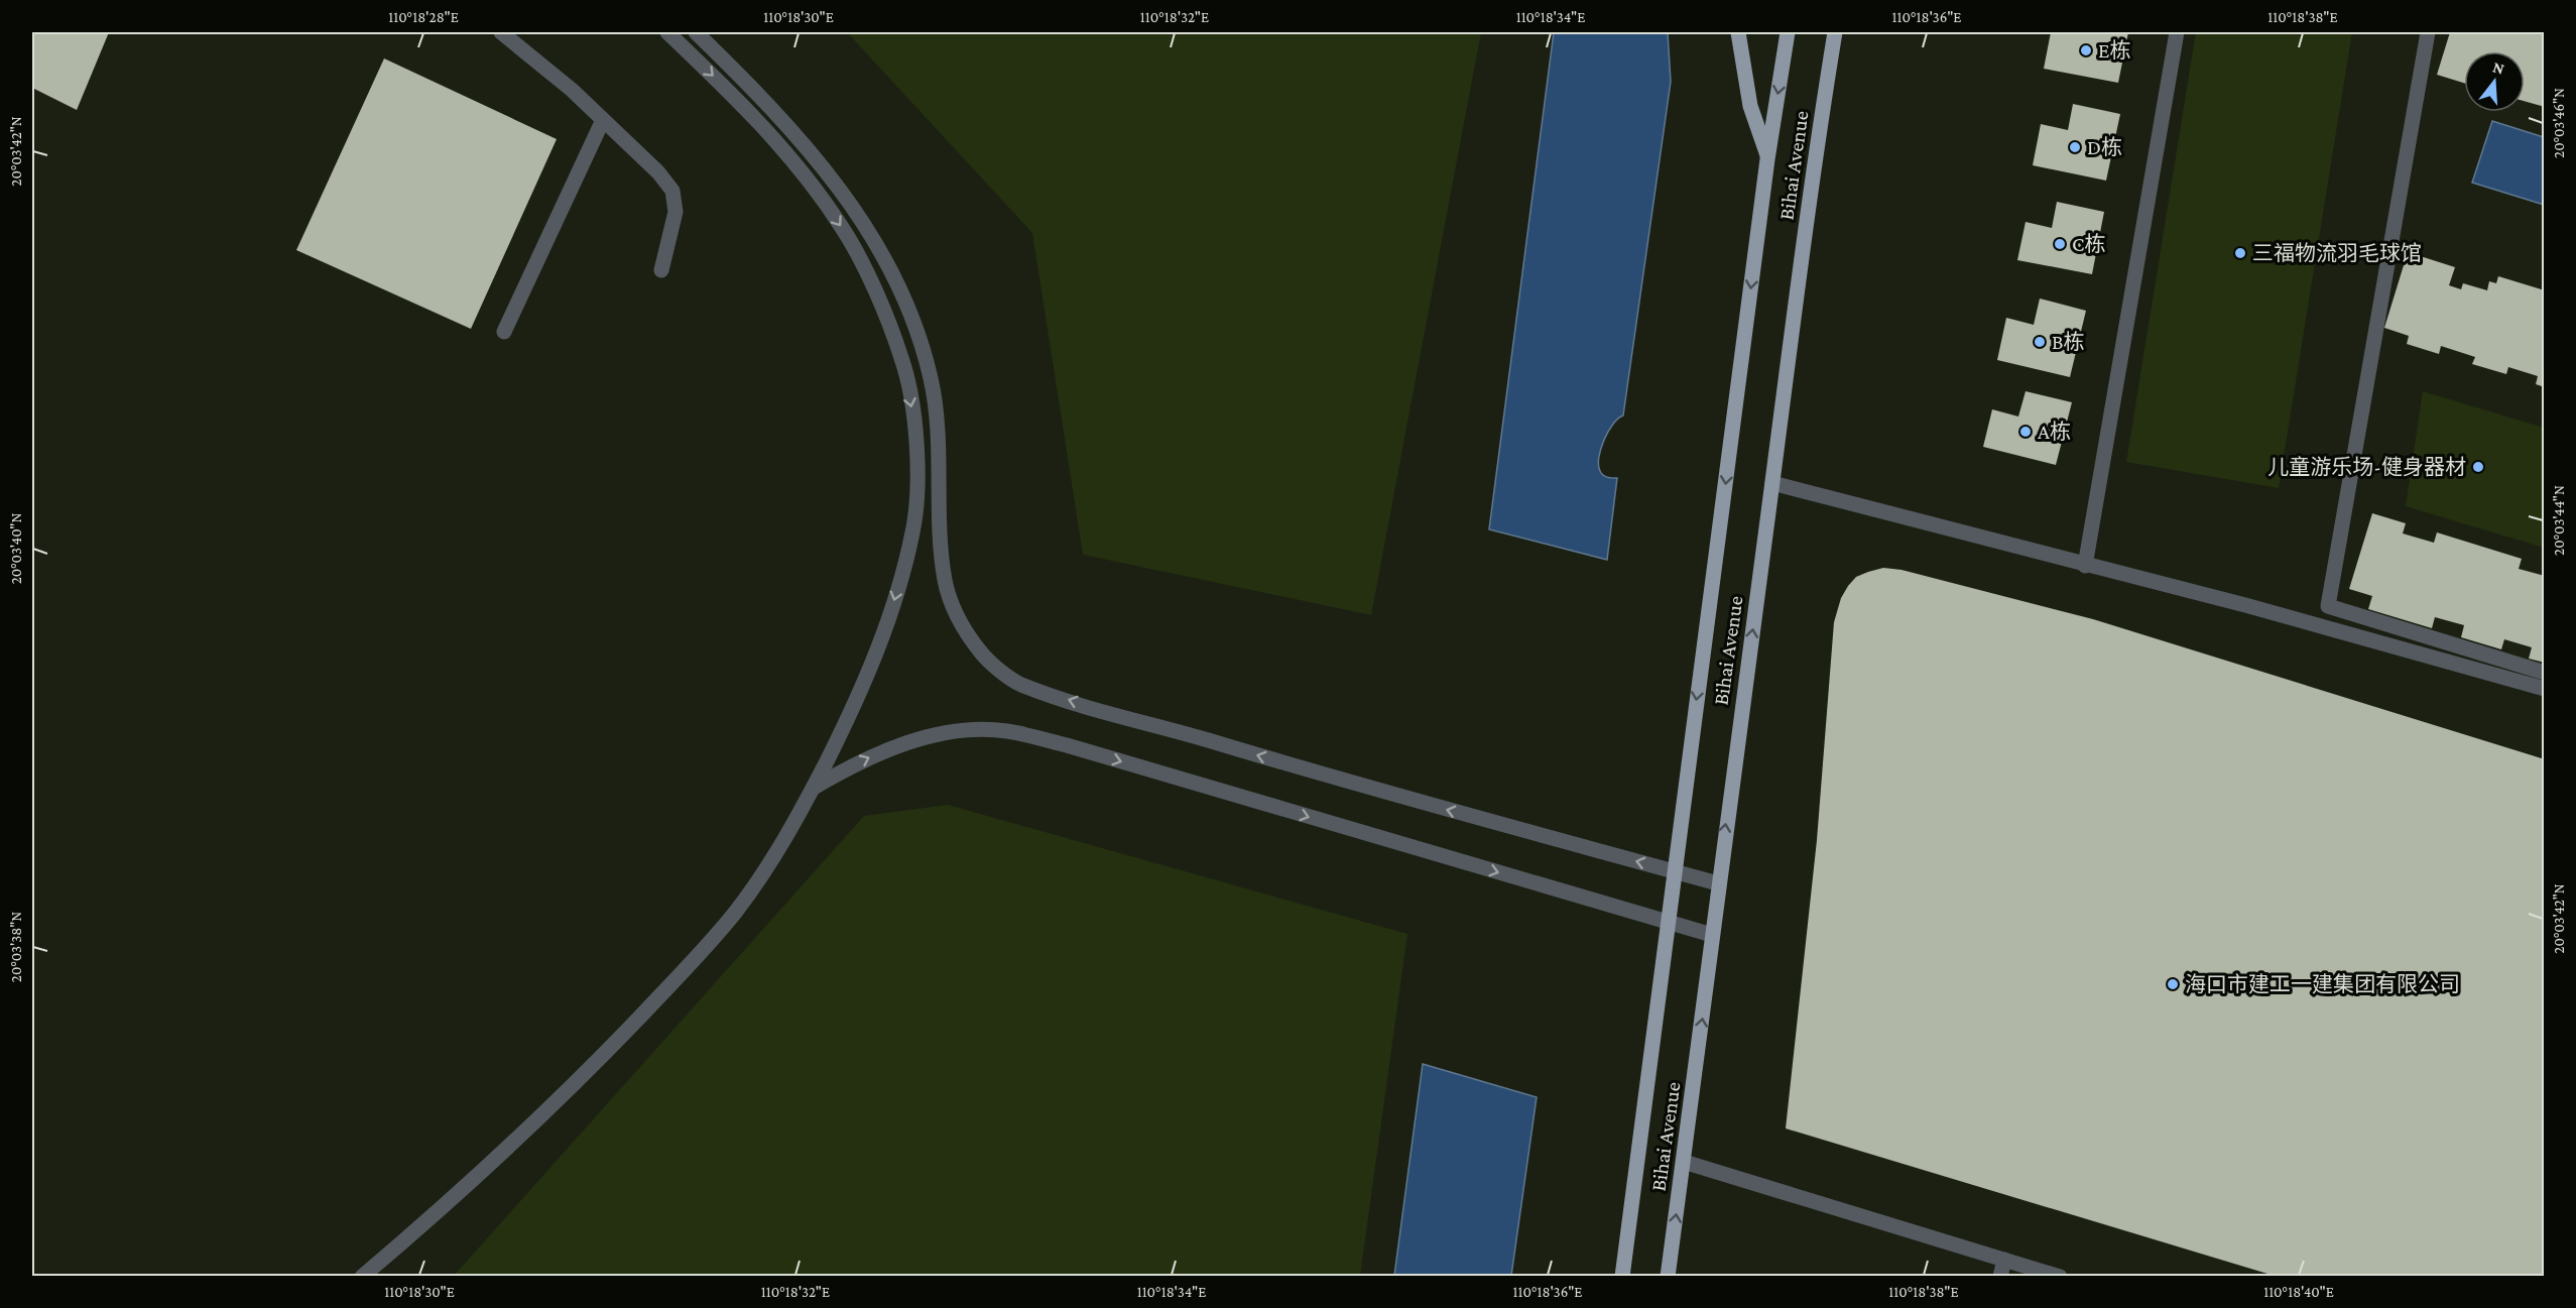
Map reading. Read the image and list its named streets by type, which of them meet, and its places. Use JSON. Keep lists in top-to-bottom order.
{
  "streets": {
    "main road": ["Bihai Avenue"]
  },
  "places": [
    "E栋",
    "D栋",
    "C栋",
    "三福物流羽毛球馆",
    "B栋",
    "A栋",
    "儿童游乐场-健身器材",
    "海口市建工一建集团有限公司"
  ],
  "north": "top",
  "coordinates": [
    "110°18'28\"E",
    "110°18'30\"E",
    "110°18'32\"E",
    "110°18'34\"E",
    "110°18'36\"E",
    "110°18'38\"E",
    "20°03'46\"N",
    "20°03'42\"N",
    "20°03'44\"N",
    "20°03'40\"N",
    "20°03'38\"N",
    "110°18'40\"E"
  ]
}
